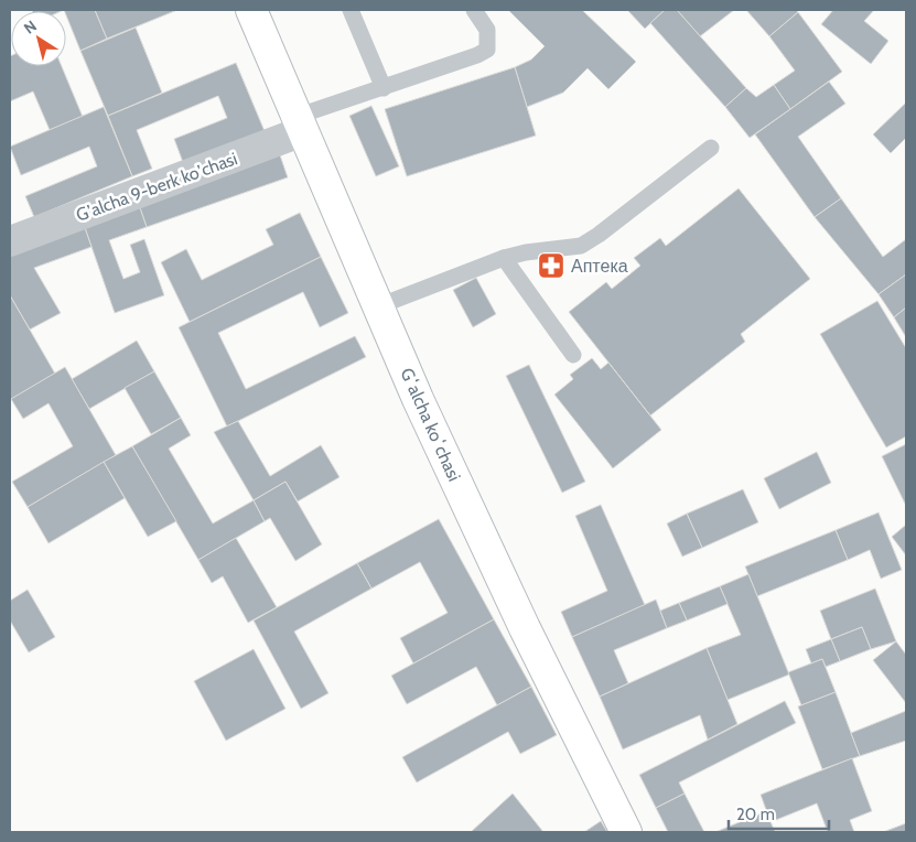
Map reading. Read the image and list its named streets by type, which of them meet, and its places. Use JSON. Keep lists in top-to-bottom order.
{
  "streets": {
    "street": ["Gʼalcha 9-berk koʼchasi", "Gʻalcha koʻchasi"]
  },
  "crossings": [
    ["Gʼalcha 9-berk koʼchasi", "Gʻalcha koʻchasi"]
  ],
  "places": {
    "pharmacy": ["Аптека"]
  },
  "scale_bar": "20 m",
  "north": "top left"
}
